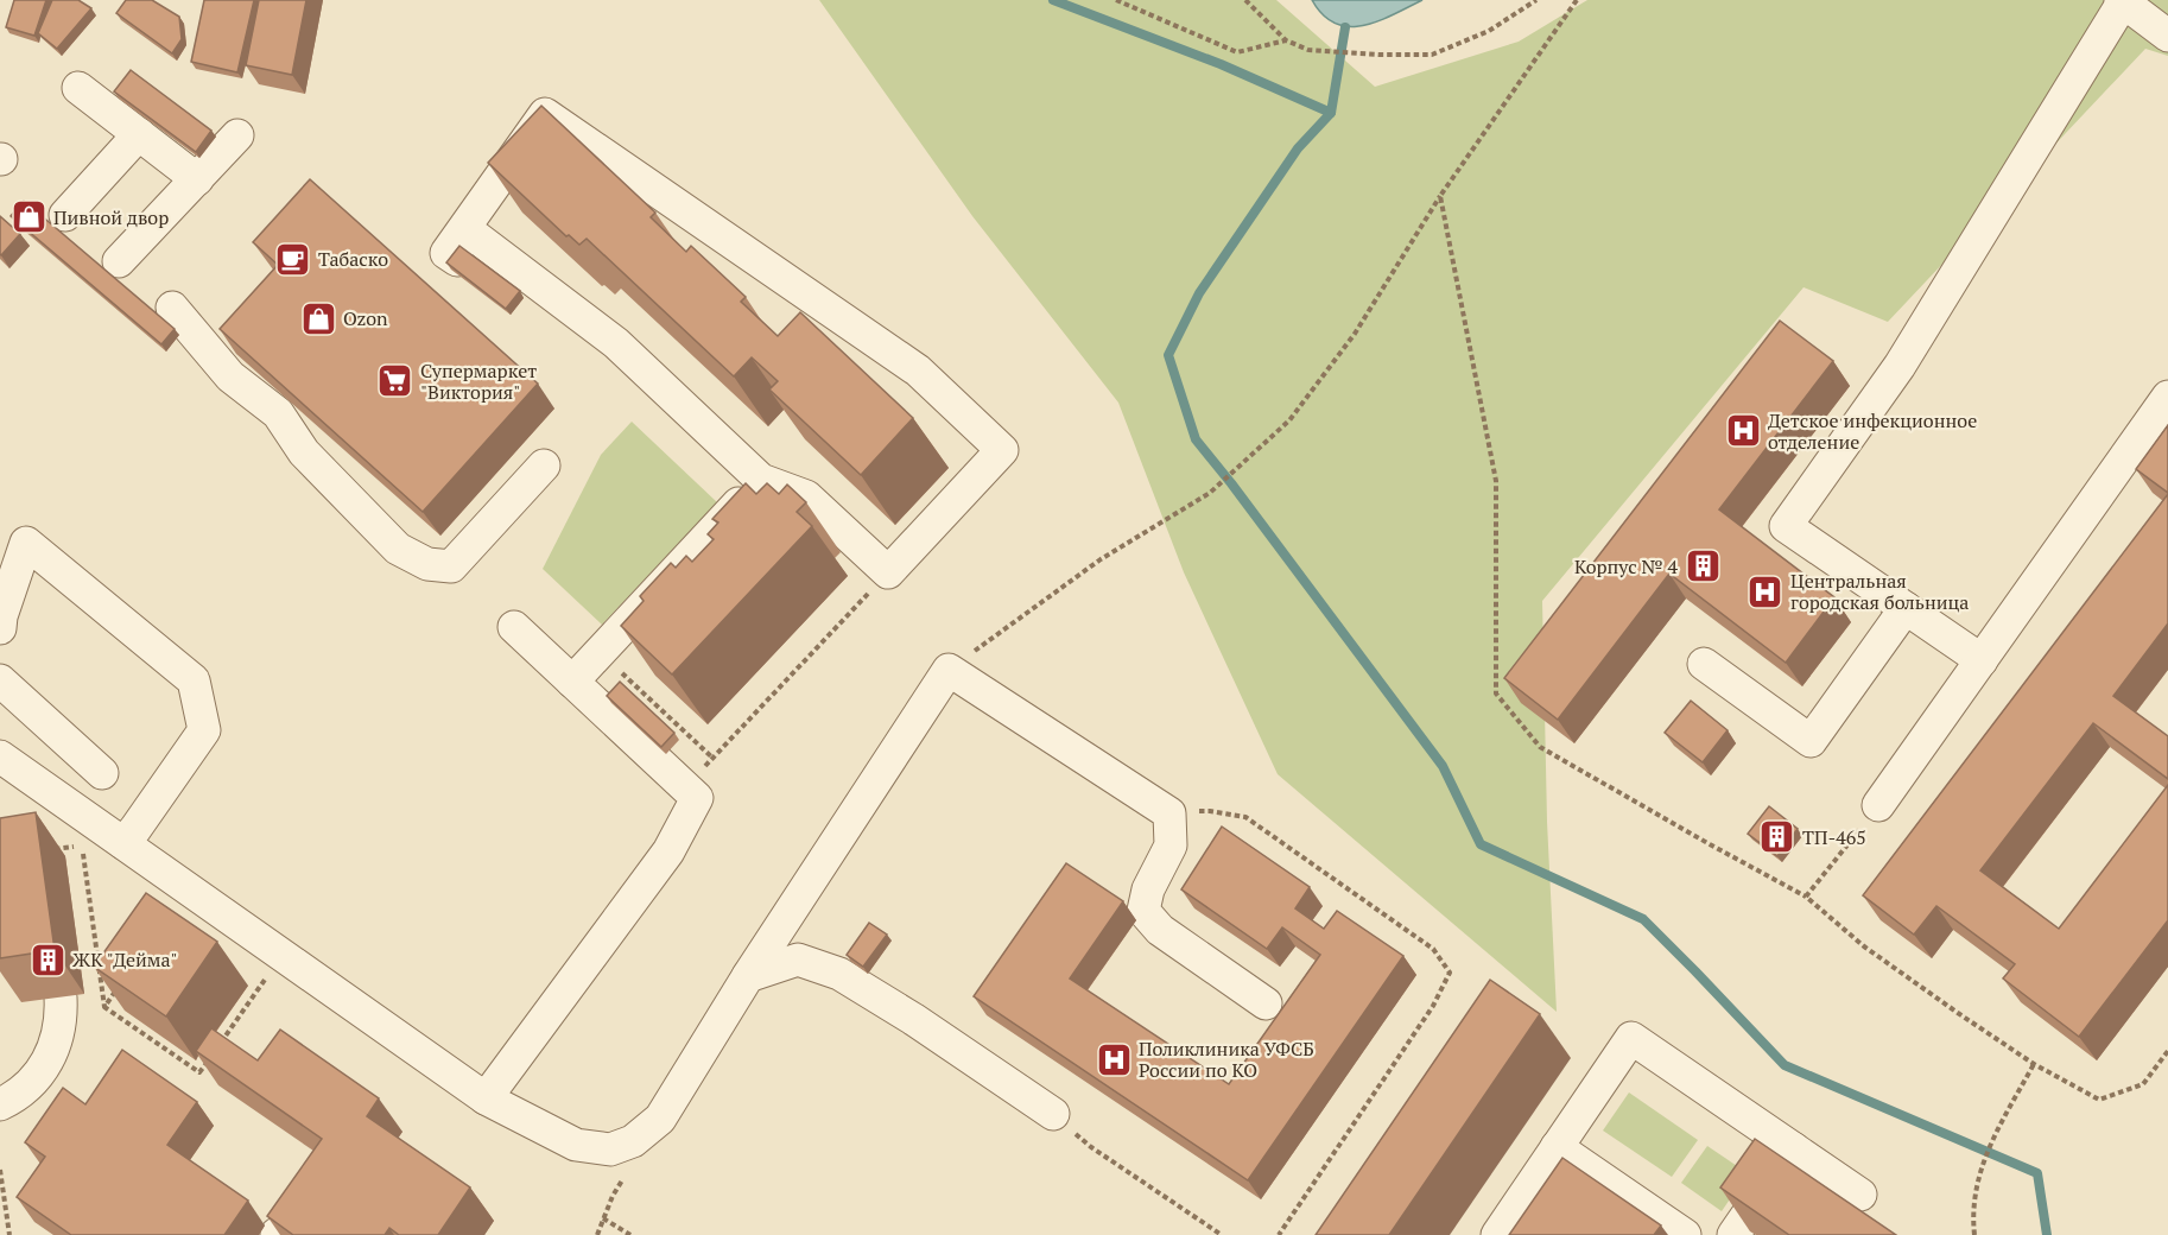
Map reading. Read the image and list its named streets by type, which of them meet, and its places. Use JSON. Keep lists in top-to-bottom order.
{
  "places": {
    "shop": ["Пивной двор", "Ozon"],
    "cafe": ["Табаско"],
    "supermarket": ["Супермаркет \"Виктория\""],
    "hospital": ["Детское инфекционное отделение", "Центральная городская больница", "Поликлиника УФСБ России по КО"],
    "building": ["Корпус № 4", "ТП-465", "ЖК \"Дейма\""]
  }
}
